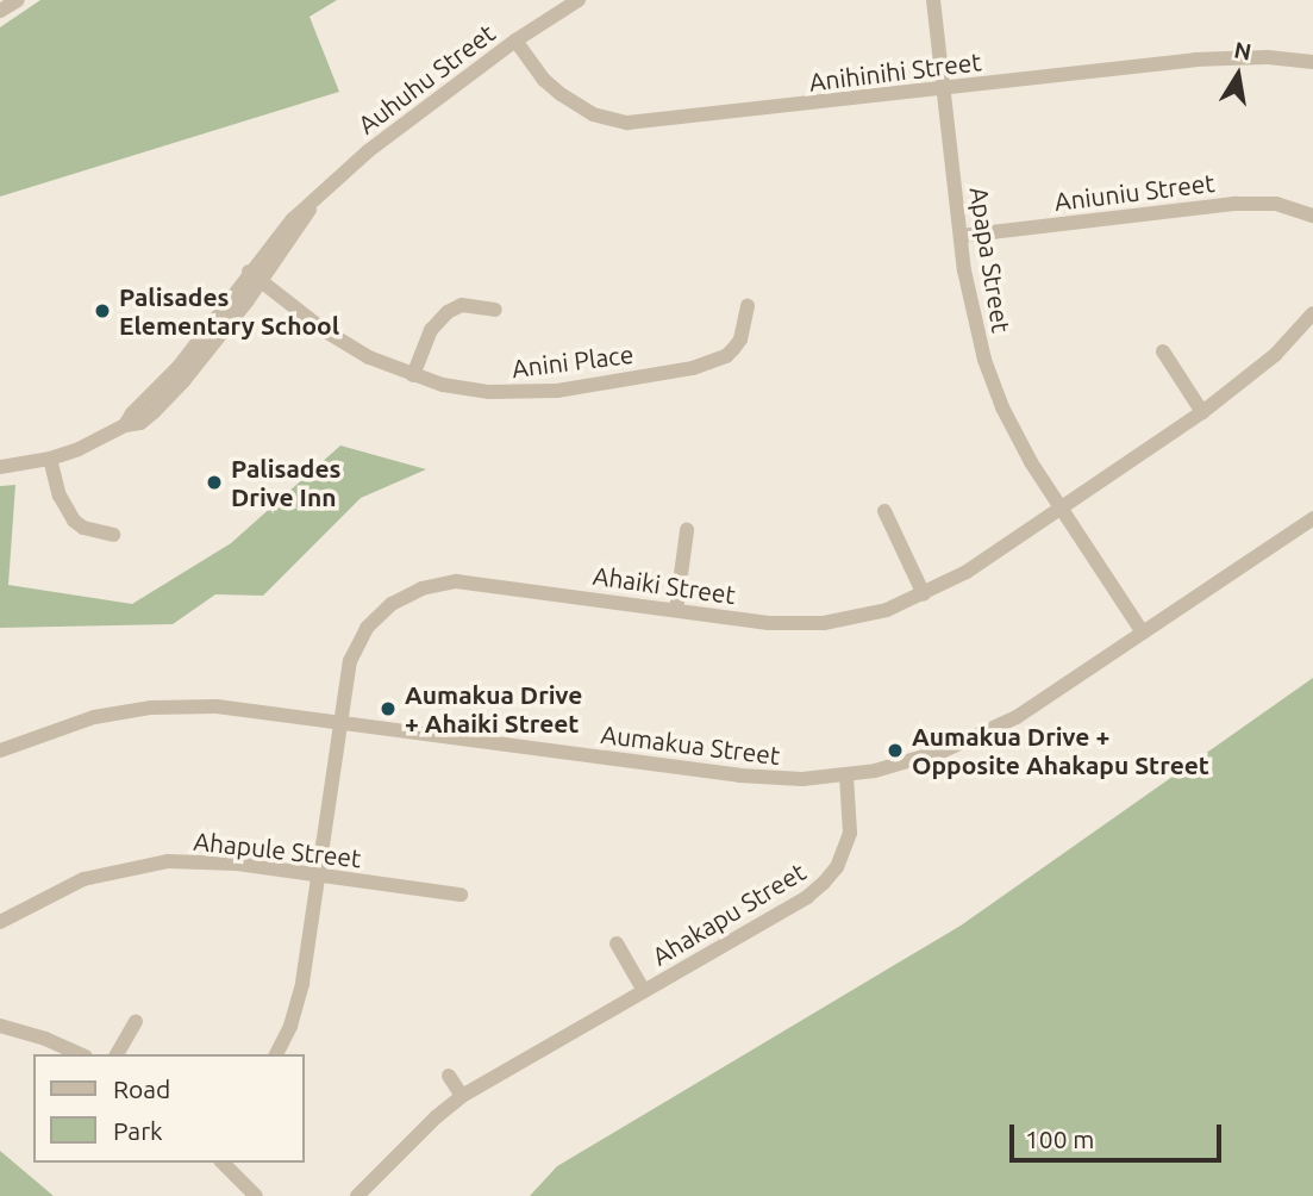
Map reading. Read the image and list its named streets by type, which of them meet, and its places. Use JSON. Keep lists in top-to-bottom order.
{
  "streets": {
    "street": [
      "Anihinihi Street",
      "Auhuhu Street",
      "Aniuniu Street",
      "Apapa Street",
      "Anini Place",
      "Ahaiki Street",
      "Aumakua Street",
      "Ahapule Street",
      "Ahakapu Street"
    ]
  },
  "crossings": [
    ["Anihinihi Street", "Auhuhu Street"],
    ["Anihinihi Street", "Apapa Street"],
    ["Auhuhu Street", "Anini Place"],
    ["Aniuniu Street", "Apapa Street"],
    ["Apapa Street", "Ahaiki Street"],
    ["Apapa Street", "Aumakua Street"],
    ["Ahaiki Street", "Aumakua Street"],
    ["Ahaiki Street", "Ahapule Street"],
    ["Aumakua Street", "Ahakapu Street"]
  ],
  "places": [
    "Palisades Elementary School",
    "Palisades Drive Inn",
    "Aumakua Drive + Ahaiki Street",
    "Aumakua Drive + Opposite Ahakapu Street"
  ],
  "legend": ["Road", "Park"],
  "scale_bar": "100 m",
  "north": "top"
}
